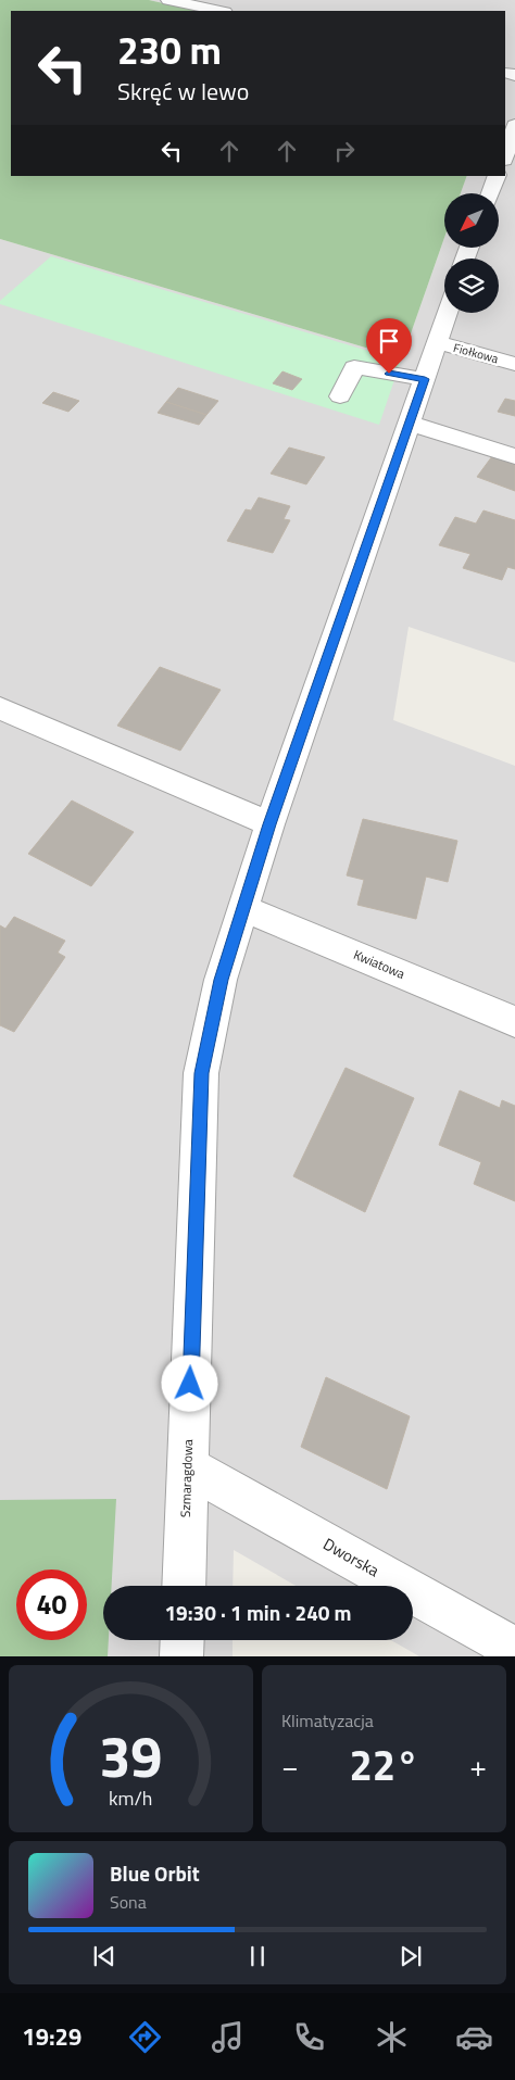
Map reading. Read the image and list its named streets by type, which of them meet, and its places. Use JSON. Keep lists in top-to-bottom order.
{
  "streets": {
    "street": [
      "Fiołkowa",
      "Kwiatowa",
      "Szmaragdowa",
      "Dworska"
    ]
  },
  "crossings": [
    ["Fiołkowa", "Szmaragdowa"],
    ["Kwiatowa", "Szmaragdowa"],
    ["Szmaragdowa", "Dworska"]
  ],
  "north": "bottom left",
  "page": {
    "turn": ["230 m", "Skręć w lewo"],
    "limit": "40",
    "trip": "19:30 · 1 min · 240 m",
    "tile": "Klimatyzacja",
    "heat": ["−", "22°", "+"],
    "song": ["Blue Orbit", "Sona"],
    "tabs": "19:29",
    "gauge": ["39", "km/h"]
  }
}
